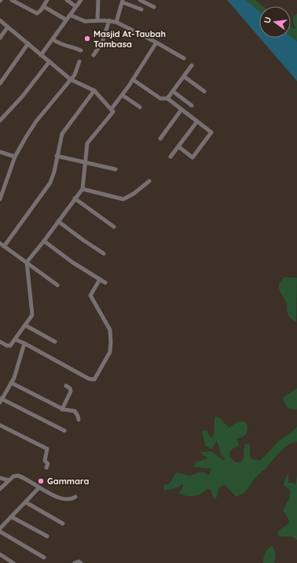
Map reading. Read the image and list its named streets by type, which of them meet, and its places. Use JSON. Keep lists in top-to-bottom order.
{
  "places": ["Masjid At-Taubah Tambasa", "Gammara"],
  "north": "left"
}
